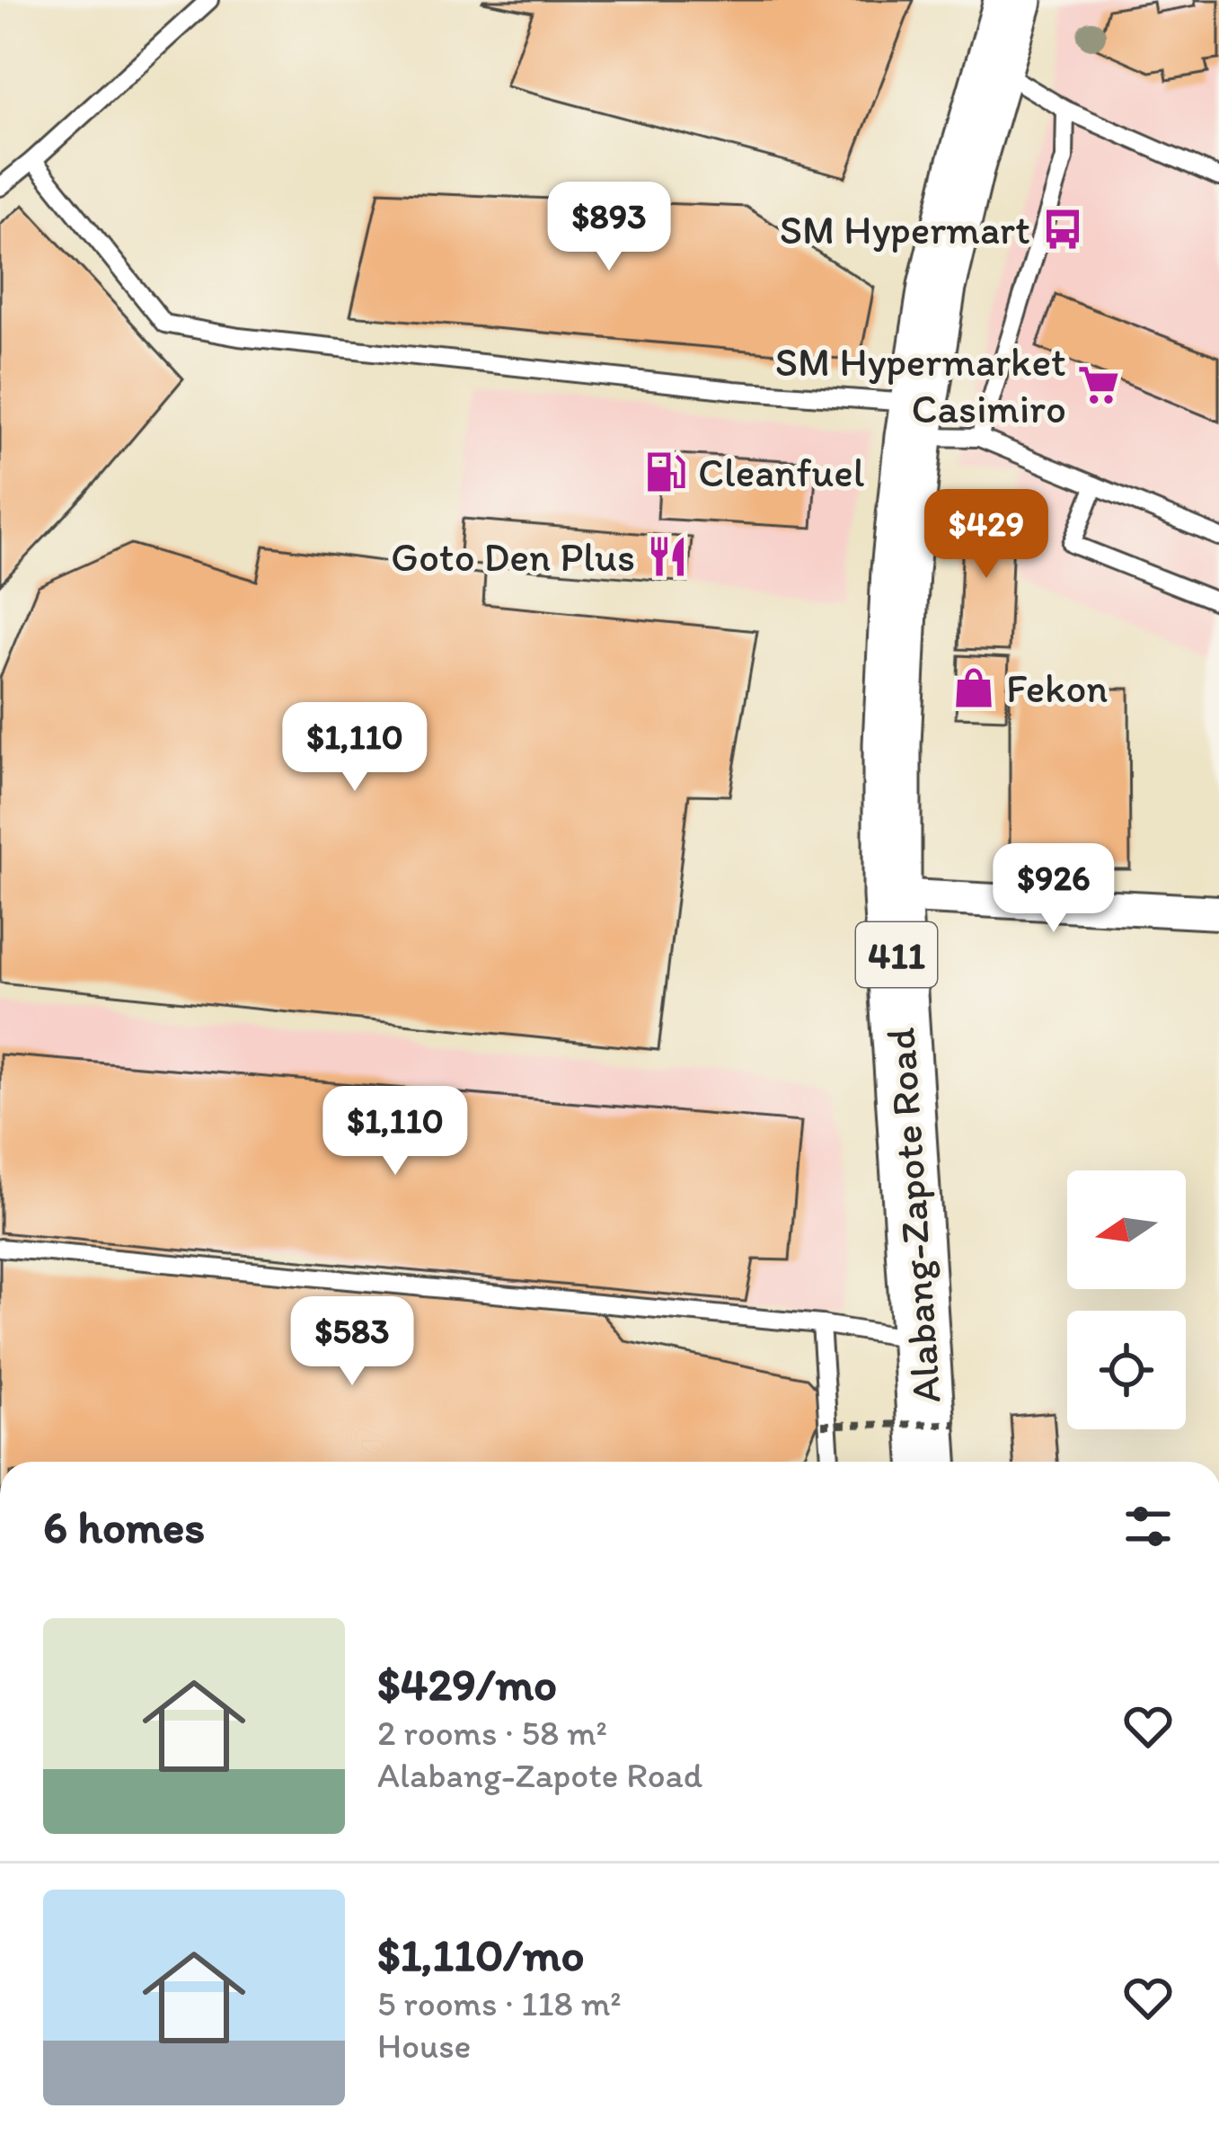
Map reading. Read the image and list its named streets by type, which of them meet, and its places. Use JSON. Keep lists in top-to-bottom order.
{
  "streets": {
    "highway": ["411", "Alabang-Zapote Road"]
  },
  "places": {
    "bus stop": ["SM Hypermart"],
    "supermarket": ["SM Hypermarket Casimiro"],
    "fuel station": ["Cleanfuel"],
    "restaurant": ["Goto Den Plus"],
    "shop": ["Fekon"]
  },
  "north": "left",
  "page": {
    "price": [
      "$893",
      "$429",
      "$1,110",
      "$926",
      "$1,110",
      "$583"
    ],
    "heading": "6 homes",
    "list": [
      {
        "name": "$429/mo",
        "note": "2 rooms · 58 m² · Alabang-Zapote Road"
      },
      {
        "name": "$1,110/mo",
        "note": "5 rooms · 118 m² · House"
      }
    ]
  }
}
